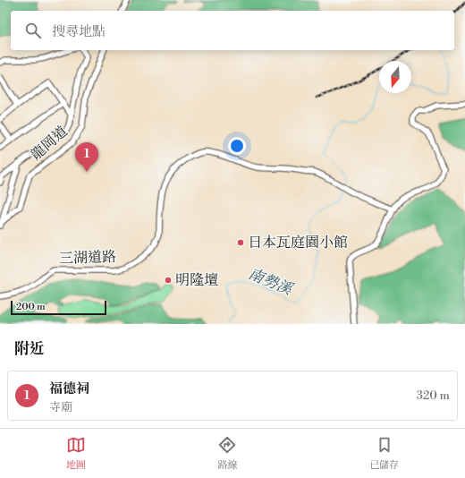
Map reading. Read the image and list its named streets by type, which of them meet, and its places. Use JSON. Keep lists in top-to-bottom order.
{
  "streets": {
    "street": ["龍岡道", "三湖道路"]
  },
  "water": ["南勢溪"],
  "places": ["日本瓦庭園小館", "明隆壇"],
  "scale_bar": "200 m",
  "north": "bottom",
  "page": {
    "search": "搜尋地點",
    "pins": "1",
    "scale": "200 m",
    "heading": "附近",
    "list": [
      {
        "mark": "1",
        "name": "福德祠",
        "note": "寺廟",
        "value": "320 m"
      }
    ],
    "nav": ["地圖", "路線", "已儲存"]
  }
}
